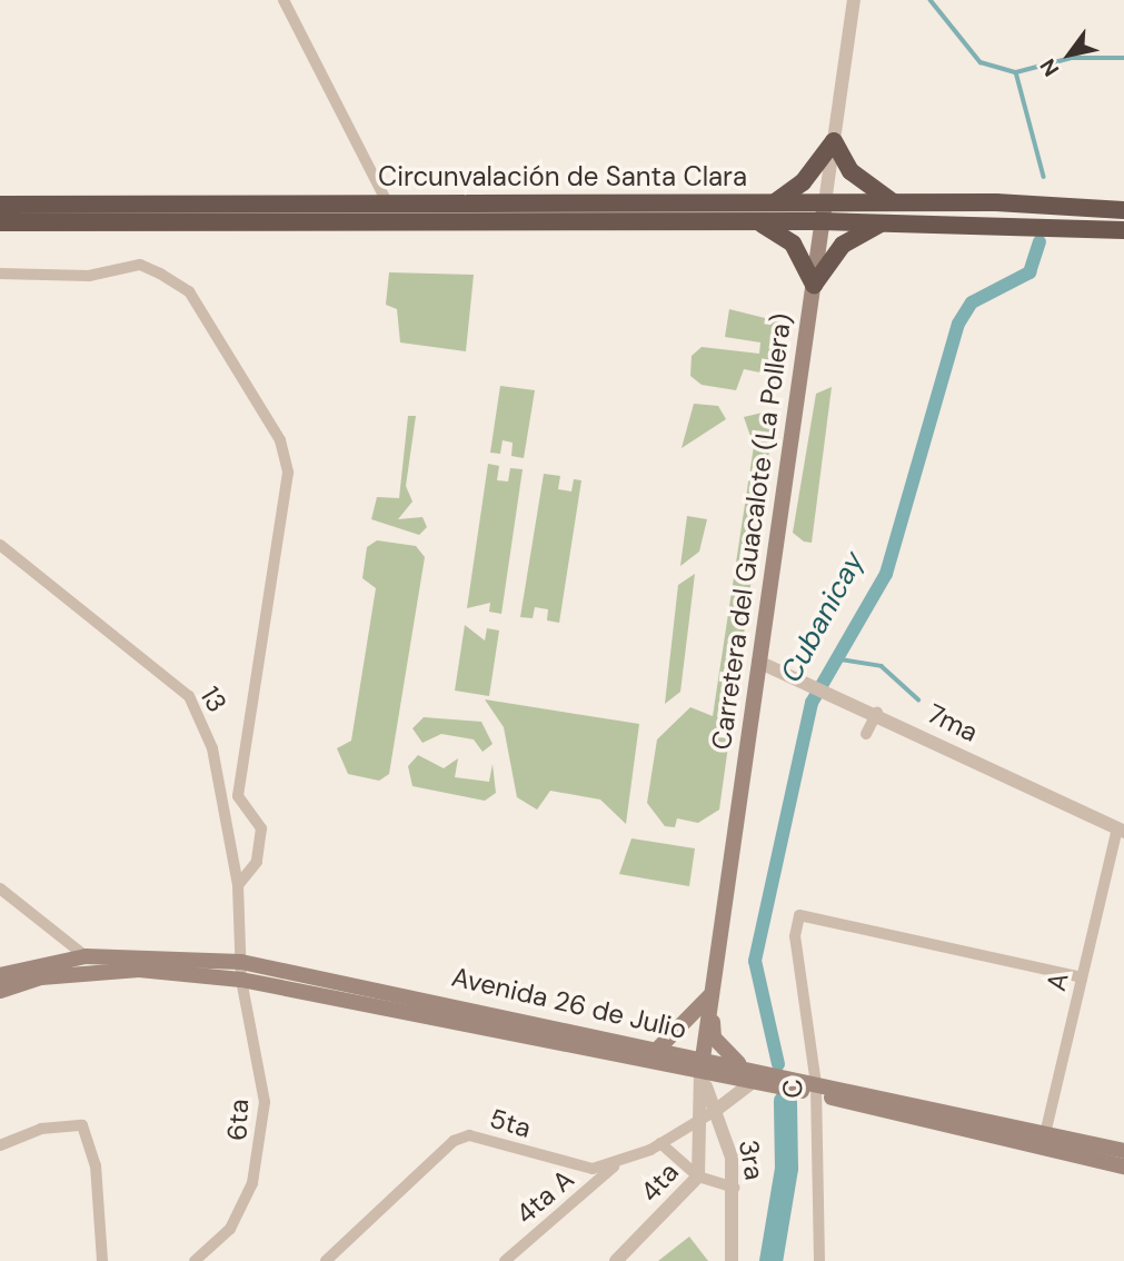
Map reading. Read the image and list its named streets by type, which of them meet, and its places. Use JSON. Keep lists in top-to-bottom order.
{
  "streets": {
    "highway": ["Circunvalación de Santa Clara"],
    "main road": ["Carretera del Guacalote (La Pollera)", "Avenida 26 de Julio"],
    "street": [
      "13",
      "7ma",
      "A",
      "C",
      "6ta",
      "5ta",
      "3ra",
      "4ta",
      "4ta A"
    ]
  },
  "crossings": [
    ["Circunvalación de Santa Clara", "Carretera del Guacalote (La Pollera)"],
    ["Carretera del Guacalote (La Pollera)", "7ma"],
    ["Carretera del Guacalote (La Pollera)", "Avenida 26 de Julio"],
    ["Carretera del Guacalote (La Pollera)", "4ta"],
    ["13", "Avenida 26 de Julio"],
    ["13", "6ta"],
    ["7ma", "A"],
    ["A", "Avenida 26 de Julio"],
    ["A", "C"],
    ["Avenida 26 de Julio", "C"],
    ["Avenida 26 de Julio", "6ta"],
    ["Avenida 26 de Julio", "4ta"],
    ["5ta", "4ta A"],
    ["3ra", "4ta"]
  ],
  "water": ["Cubanicay"],
  "north": "bottom left"
}
